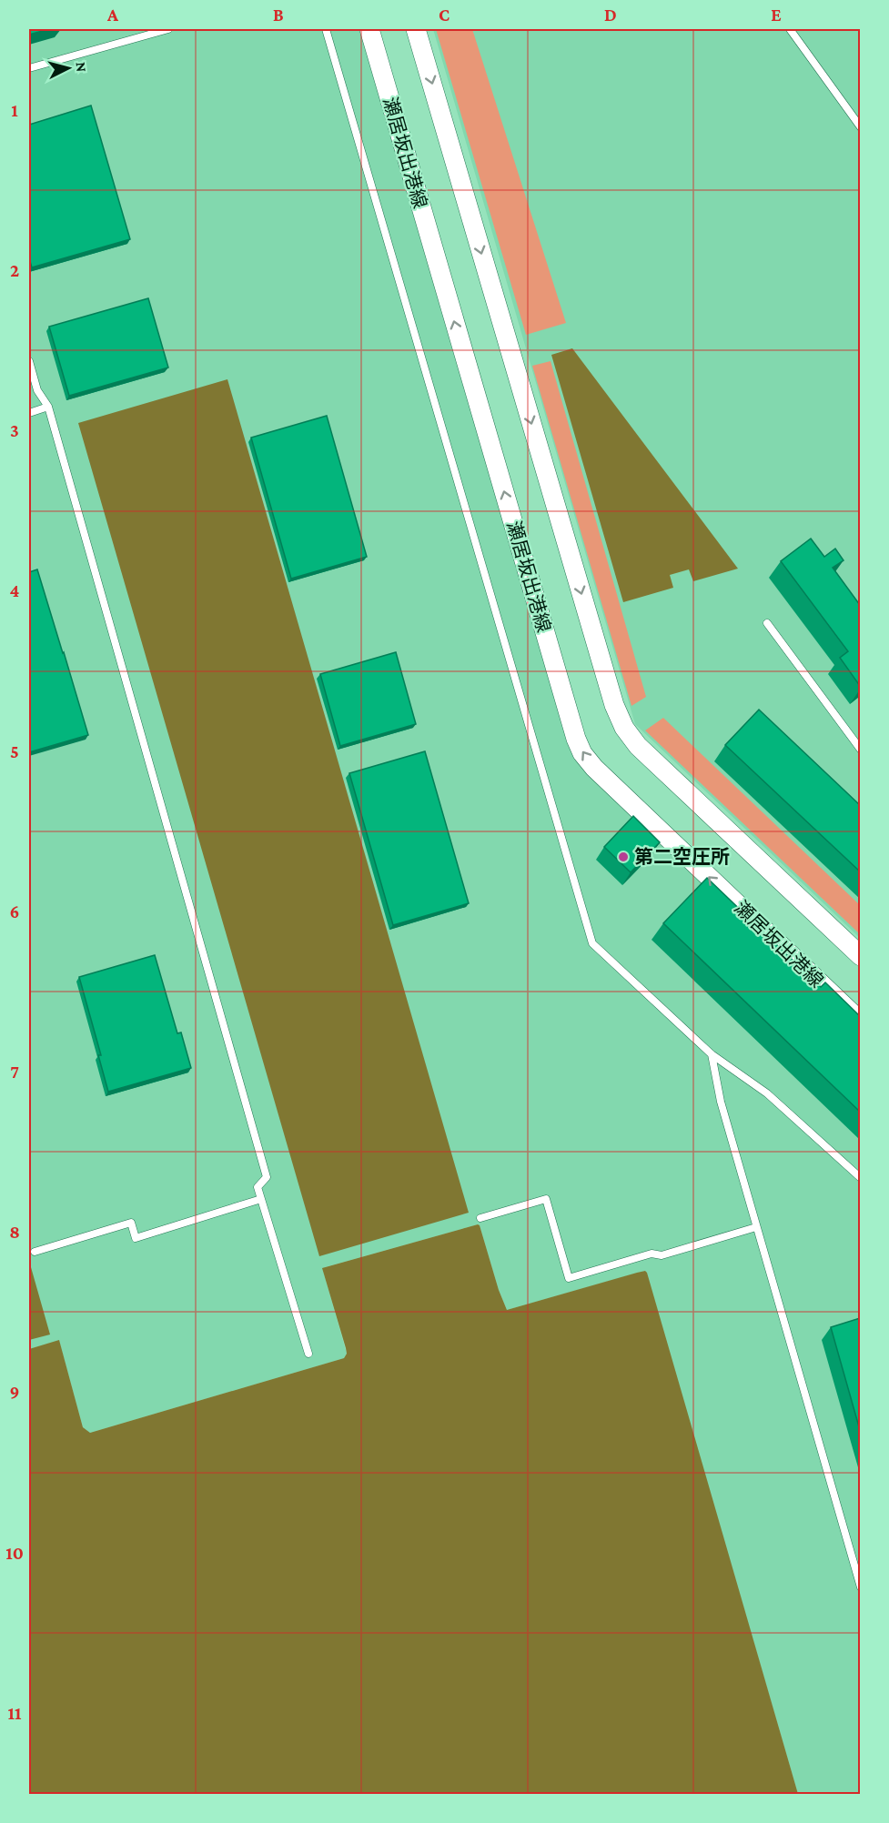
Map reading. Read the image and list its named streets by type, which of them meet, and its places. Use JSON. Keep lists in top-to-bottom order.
{
  "streets": {
    "main road": ["瀬居坂出港線"]
  },
  "places": ["第二空圧所"],
  "north": "right",
  "grid": {
    "columns": [
      "A",
      "B",
      "C",
      "D",
      "E"
    ],
    "rows": [
      "1",
      "2",
      "3",
      "4",
      "5",
      "6",
      "7",
      "8",
      "9",
      "10",
      "11"
    ]
  }
}
